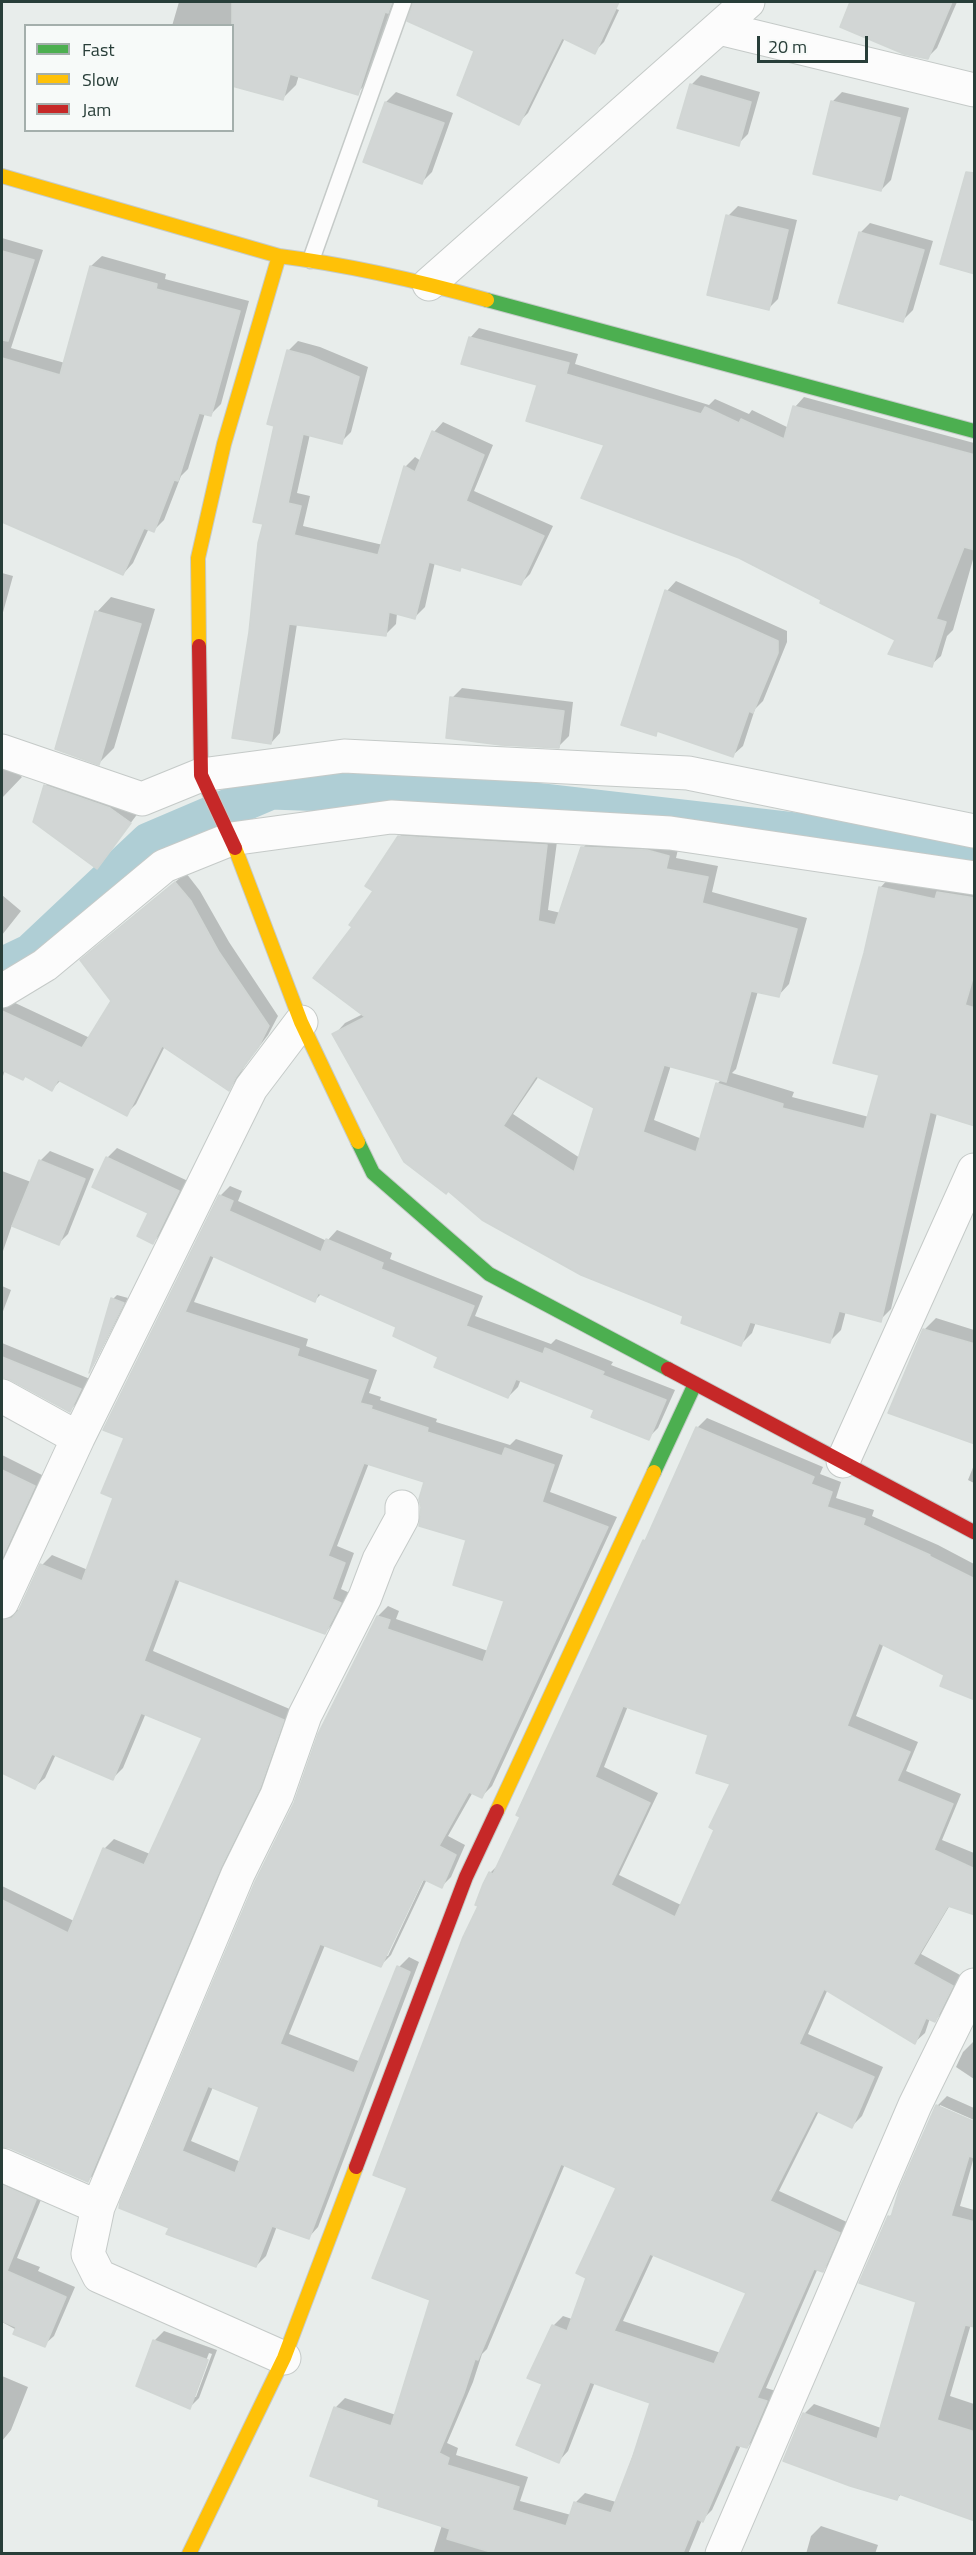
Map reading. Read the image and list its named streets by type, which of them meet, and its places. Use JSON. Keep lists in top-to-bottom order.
{
  "legend": ["Fast", "Slow", "Jam"],
  "scale_bar": "20 m"
}
